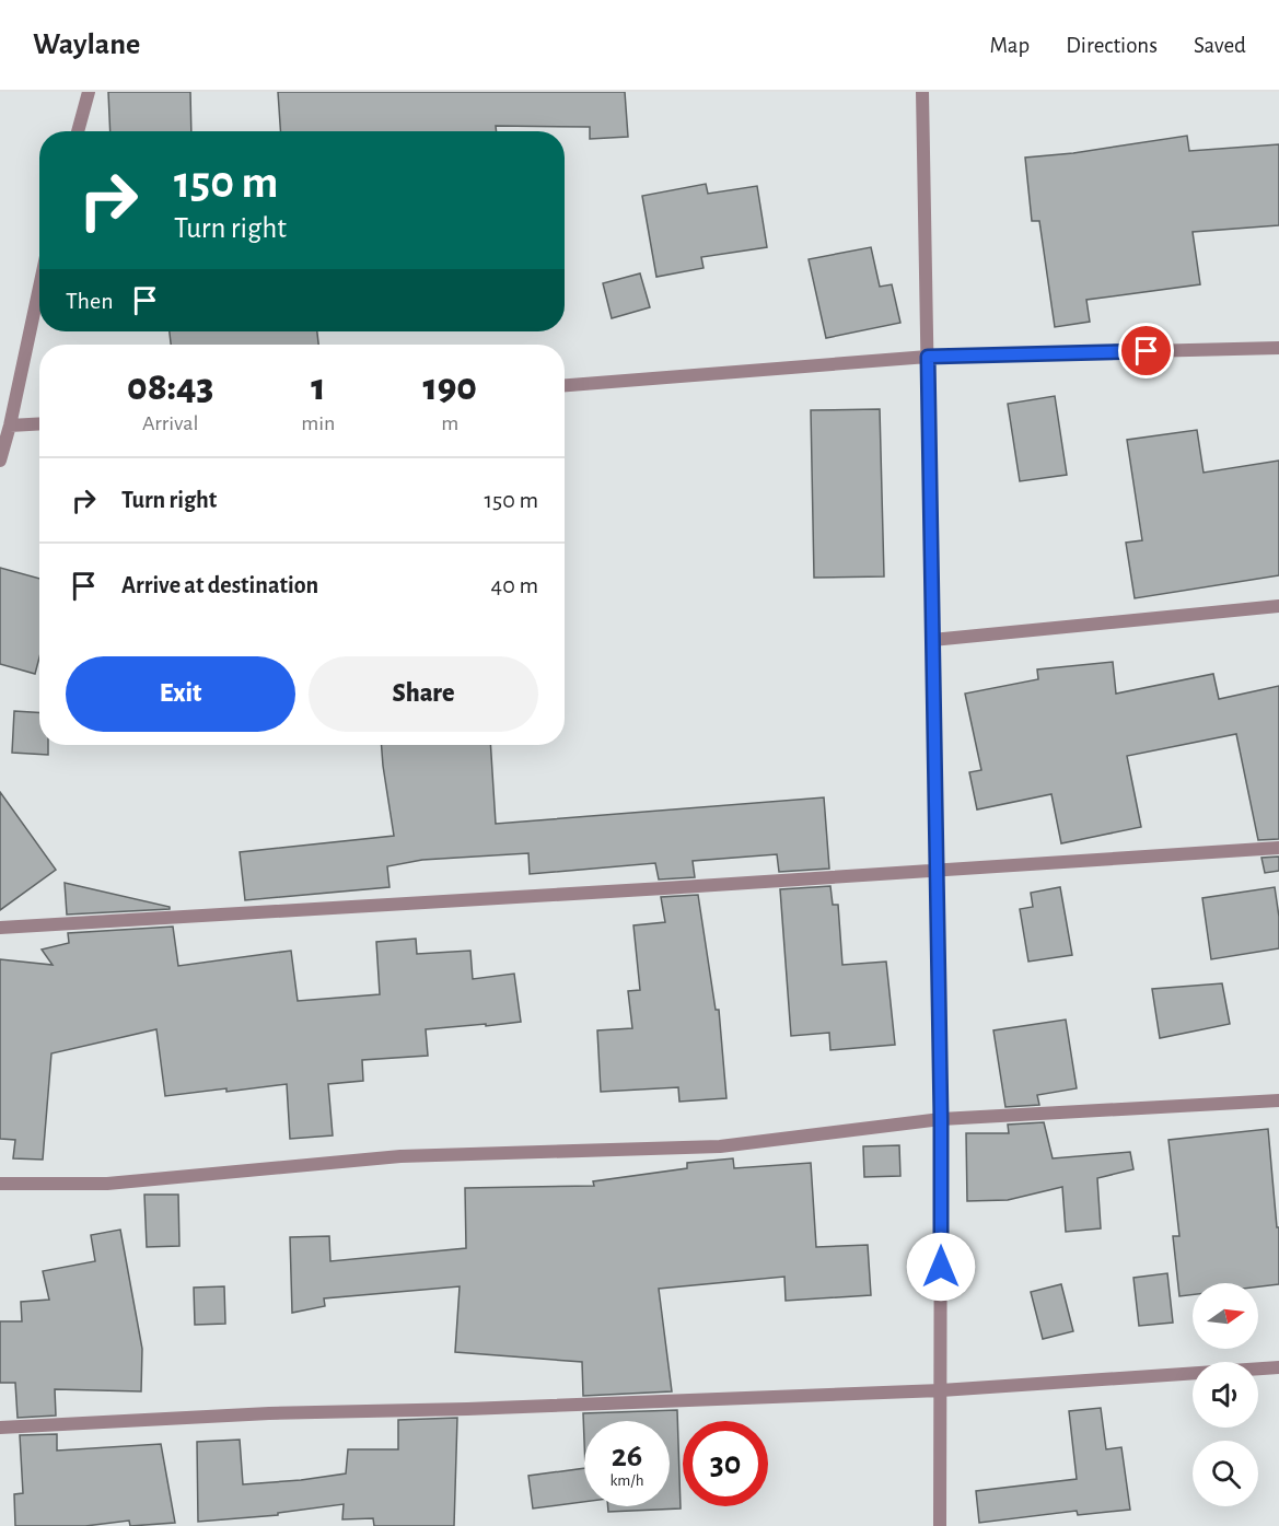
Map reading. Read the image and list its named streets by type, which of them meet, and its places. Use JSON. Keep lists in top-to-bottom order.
{
  "north": "right",
  "page": {
    "header": "Waylane",
    "nav": ["Map", "Directions", "Saved"],
    "turn": ["150 m", "Turn right"],
    "then": "Then",
    "eta": [
      "08:43",
      "Arrival",
      "1",
      "min",
      "190",
      "m"
    ],
    "list": [
      {
        "name": "Turn right",
        "value": "150 m"
      },
      {
        "name": "Arrive at destination",
        "value": "40 m"
      }
    ],
    "buttons": ["Exit", "Share"],
    "speed": "26 km/h",
    "limit": "30"
  }
}
